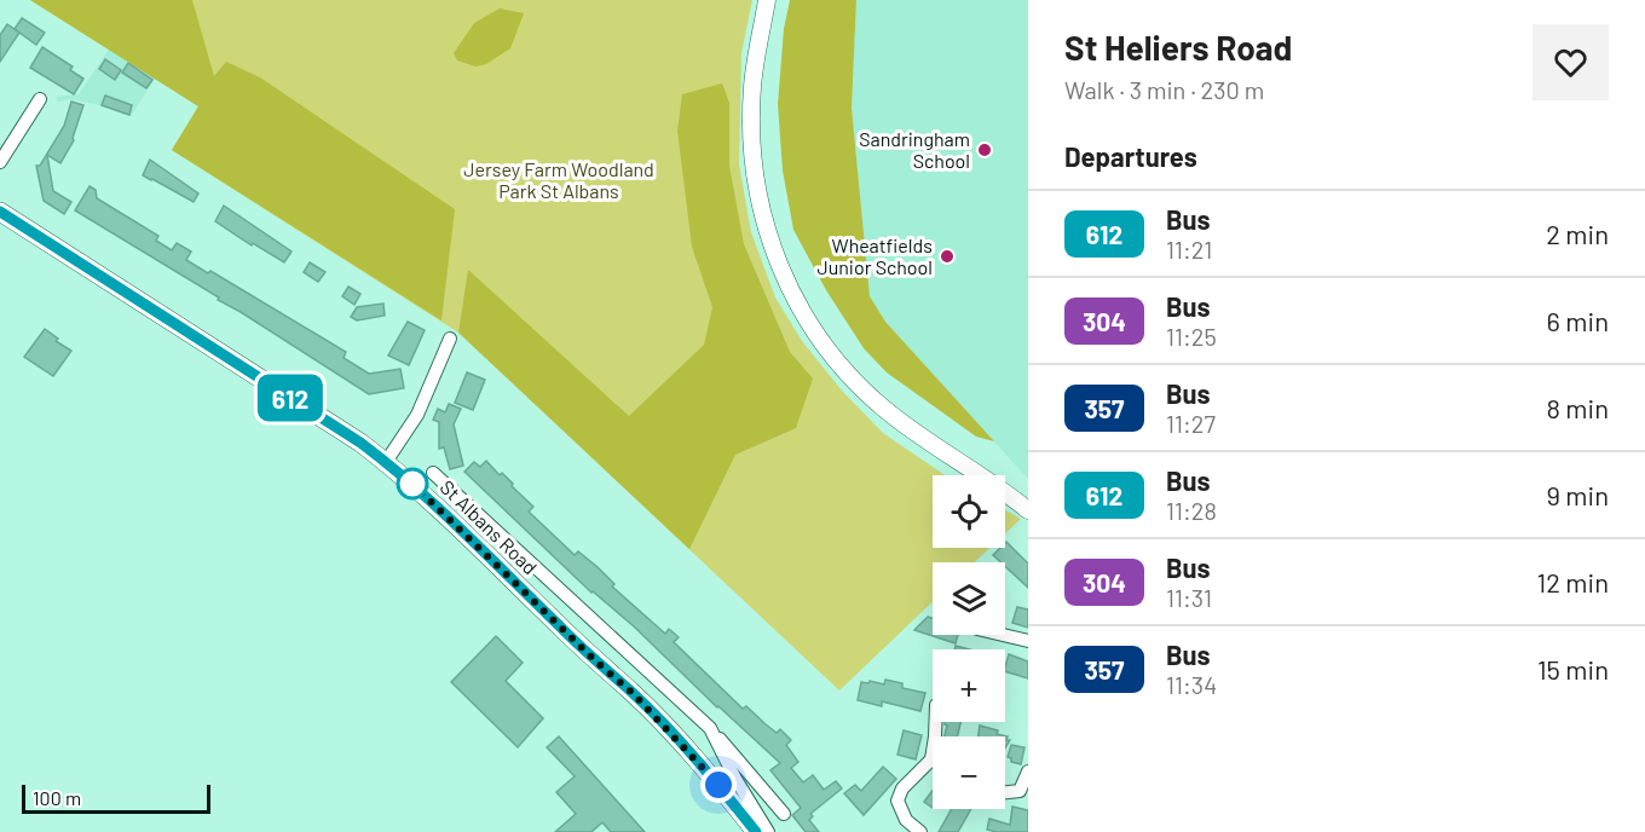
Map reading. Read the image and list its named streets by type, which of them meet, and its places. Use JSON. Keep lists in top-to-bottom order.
{
  "streets": {
    "main road": ["St Albans Road"]
  },
  "parks": ["Jersey Farm Woodland Park St Albans"],
  "places": ["Sandringham School", "Wheatfields Junior School"],
  "lines": ["bus line 612"],
  "scale_bar": "100 m",
  "page": {
    "on_map": "612",
    "heading": [
      ["St Heliers Road", "Walk · 3 min · 230 m"],
      "Departures"
    ],
    "list": [
      {
        "mark": "612",
        "name": "Bus",
        "note": "11:21",
        "value": "2 min"
      },
      {
        "mark": "304",
        "name": "Bus",
        "note": "11:25",
        "value": "6 min"
      },
      {
        "mark": "357",
        "name": "Bus",
        "note": "11:27",
        "value": "8 min"
      },
      {
        "mark": "612",
        "name": "Bus",
        "note": "11:28",
        "value": "9 min"
      },
      {
        "mark": "304",
        "name": "Bus",
        "note": "11:31",
        "value": "12 min"
      },
      {
        "mark": "357",
        "name": "Bus",
        "note": "11:34",
        "value": "15 min"
      }
    ],
    "map_buttons": ["+", "−"],
    "scale": "100 m"
  }
}
